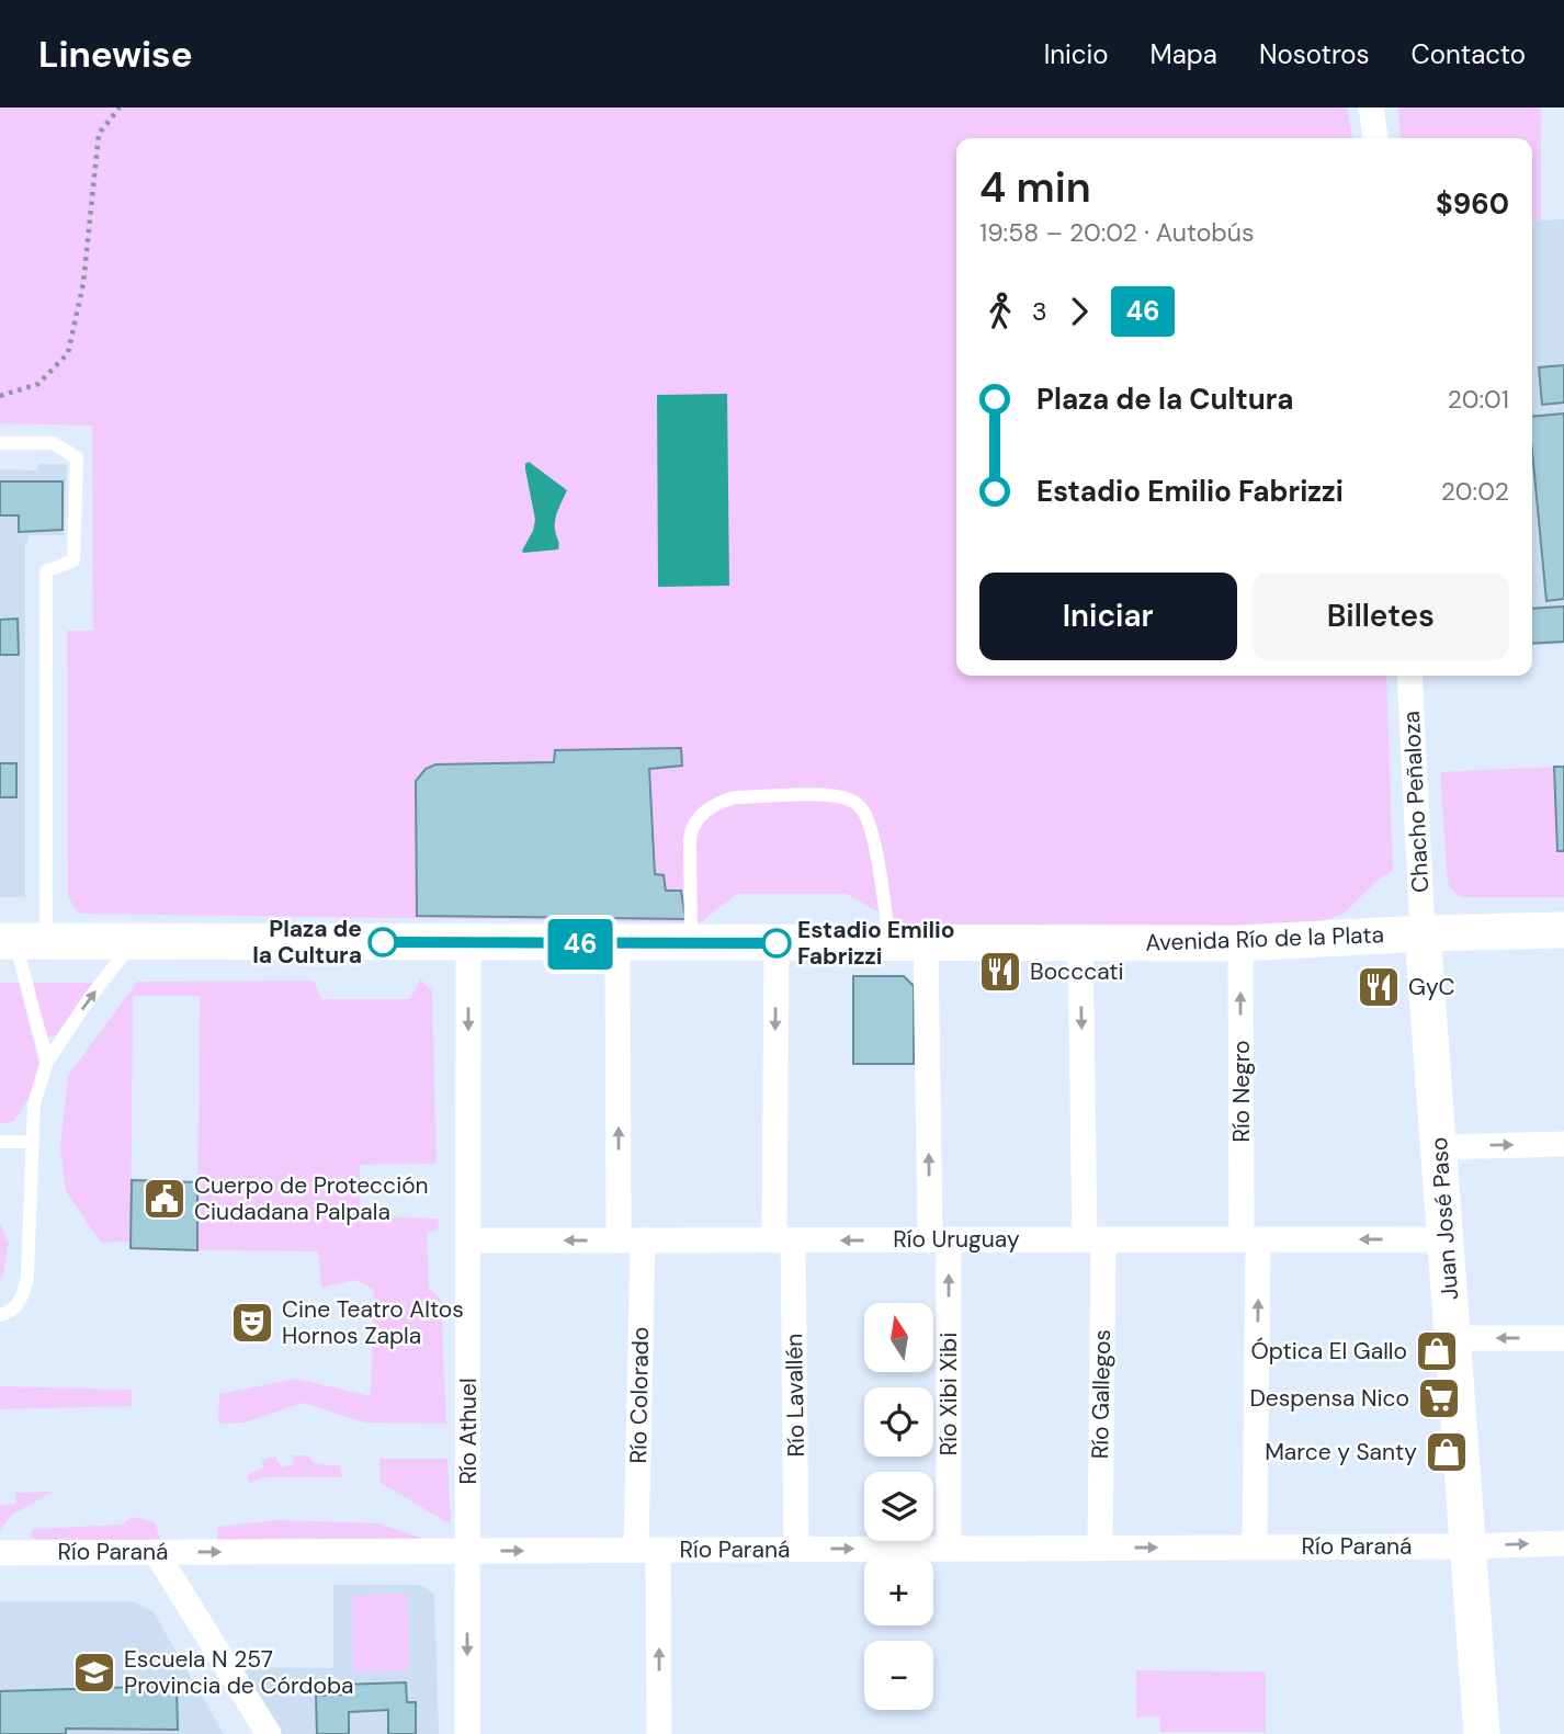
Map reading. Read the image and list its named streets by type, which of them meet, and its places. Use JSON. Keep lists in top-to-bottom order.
{
  "streets": {
    "main road": ["Avenida Río de la Plata", "Juan José Paso"],
    "street": [
      "Chacho Peñaloza",
      "Río Negro",
      "Río Uruguay",
      "Río Xibi Xibi",
      "Río Gallegos",
      "Río Colorado",
      "Río Lavallén",
      "Río Athuel",
      "Río Paraná"
    ]
  },
  "crossings": [
    ["Chacho Peñaloza", "Avenida Río de la Plata"],
    ["Chacho Peñaloza", "Juan José Paso"],
    ["Avenida Río de la Plata", "Río Negro"],
    ["Avenida Río de la Plata", "Juan José Paso"],
    ["Avenida Río de la Plata", "Río Xibi Xibi"],
    ["Avenida Río de la Plata", "Río Gallegos"],
    ["Avenida Río de la Plata", "Río Colorado"],
    ["Avenida Río de la Plata", "Río Lavallén"],
    ["Avenida Río de la Plata", "Río Athuel"],
    ["Río Negro", "Río Uruguay"],
    ["Río Negro", "Río Paraná"],
    ["Juan José Paso", "Río Uruguay"],
    ["Juan José Paso", "Río Paraná"],
    ["Río Uruguay", "Río Xibi Xibi"],
    ["Río Uruguay", "Río Gallegos"],
    ["Río Uruguay", "Río Colorado"],
    ["Río Uruguay", "Río Lavallén"],
    ["Río Uruguay", "Río Athuel"],
    ["Río Xibi Xibi", "Río Paraná"],
    ["Río Gallegos", "Río Paraná"],
    ["Río Colorado", "Río Paraná"],
    ["Río Lavallén", "Río Paraná"],
    ["Río Athuel", "Río Paraná"]
  ],
  "one_way": [
    "Río Negro",
    "Río Uruguay",
    "Río Xibi Xibi",
    "Río Gallegos",
    "Río Colorado",
    "Río Lavallén",
    "Río Athuel",
    "Río Paraná"
  ],
  "places": {
    "other": ["Plaza de la Cultura", "Estadio Emilio Fabrizzi"],
    "restaurant": ["Bocccati", "GyC"],
    "public building": ["Cuerpo de Protección Ciudadana Palpala"],
    "theatre": ["Cine Teatro Altos Hornos Zapla"],
    "shop": ["Óptica El Gallo", "Marce y Santy"],
    "supermarket": ["Despensa Nico"],
    "school or university": ["Escuela N 257 Provincia de Córdoba"]
  },
  "lines": ["bus line 46"],
  "north": "top",
  "page": {
    "header": "Linewise",
    "nav": [
      "Inicio",
      "Mapa",
      "Nosotros",
      "Contacto"
    ],
    "on_map": "46",
    "heading": ["4 min", "19:58 – 20:02 · Autobús", "$960"],
    "legs": ["3", "46"],
    "list": [
      {
        "name": "Plaza de la Cultura",
        "value": "20:01"
      },
      {
        "name": "Estadio Emilio Fabrizzi",
        "value": "20:02"
      }
    ],
    "buttons": ["Iniciar", "Billetes"],
    "map_buttons": ["+", "−"]
  }
}
